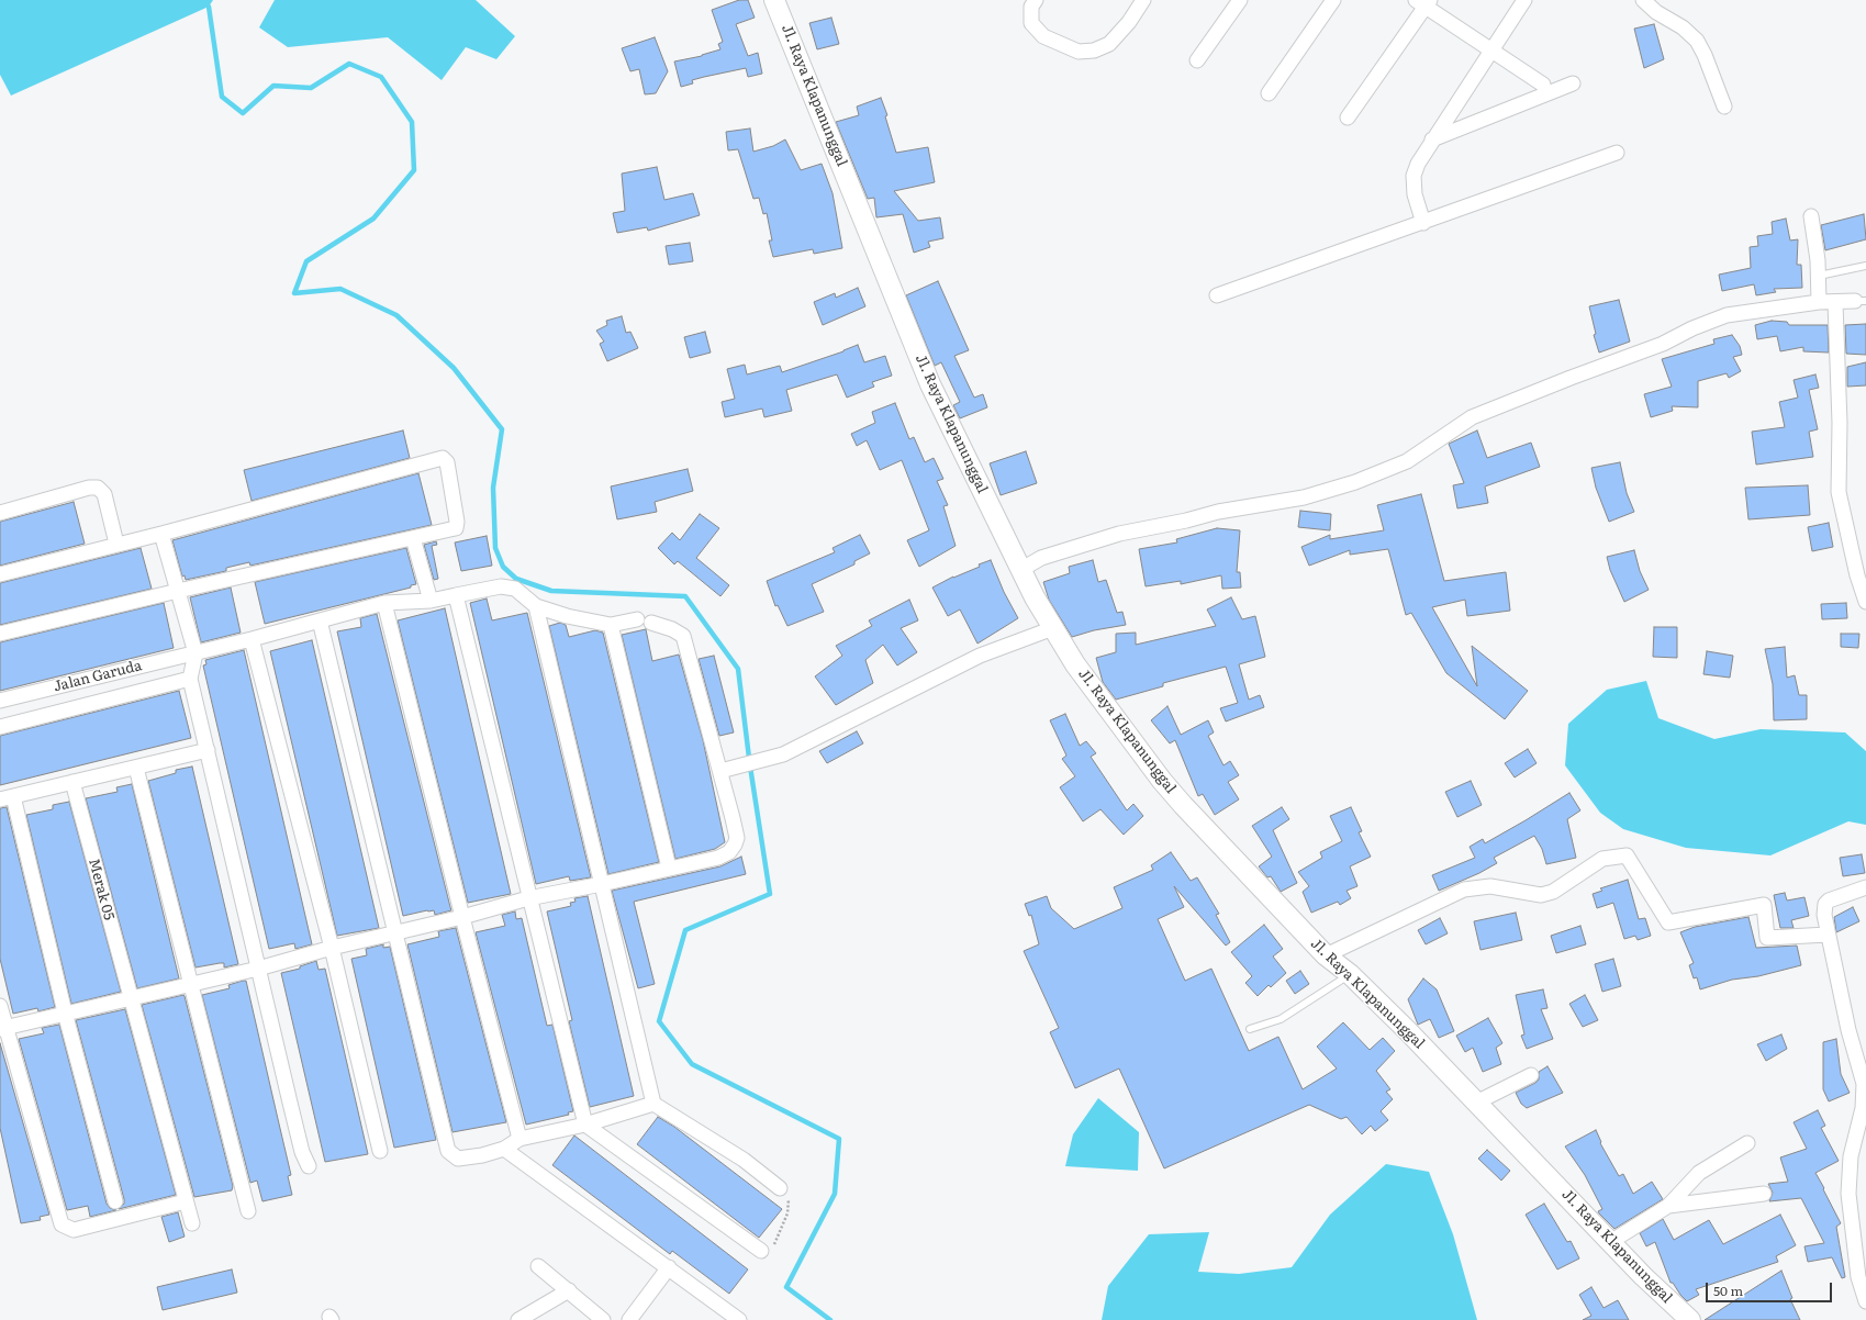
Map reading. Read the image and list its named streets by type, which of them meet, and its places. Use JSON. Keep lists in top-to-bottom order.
{
  "streets": {
    "street": ["Jl. Raya Klapanunggal", "Jalan Garuda", "Merak 05"]
  },
  "scale_bar": "50 m"
}
